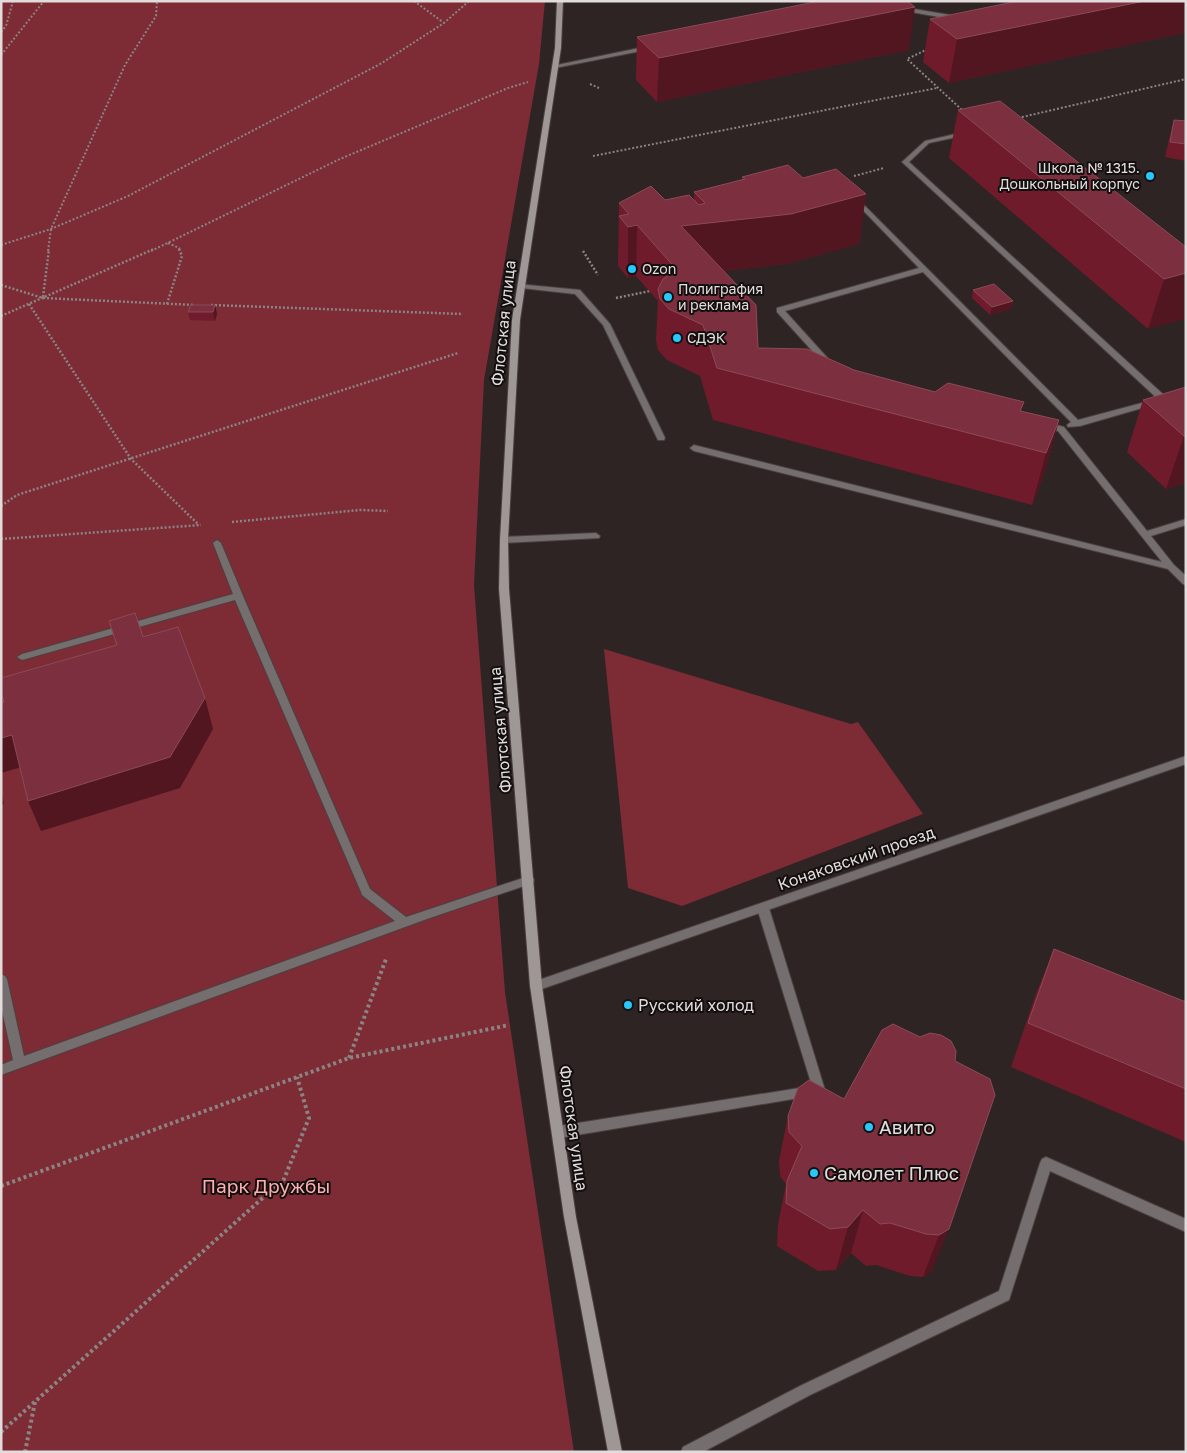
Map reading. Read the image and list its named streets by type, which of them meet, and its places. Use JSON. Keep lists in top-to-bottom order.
{
  "streets": {
    "street": ["Флотская улица", "Конаковский проезд"]
  },
  "crossings": [
    ["Флотская улица", "Конаковский проезд"]
  ],
  "parks": ["Парк Дружбы"],
  "places": [
    "Школа № 1315. Дошкольный корпус",
    "Ozon",
    "Полиграфия и реклама",
    "СДЭК",
    "Русский холод",
    "Авито",
    "Самолет Плюс"
  ]
}
